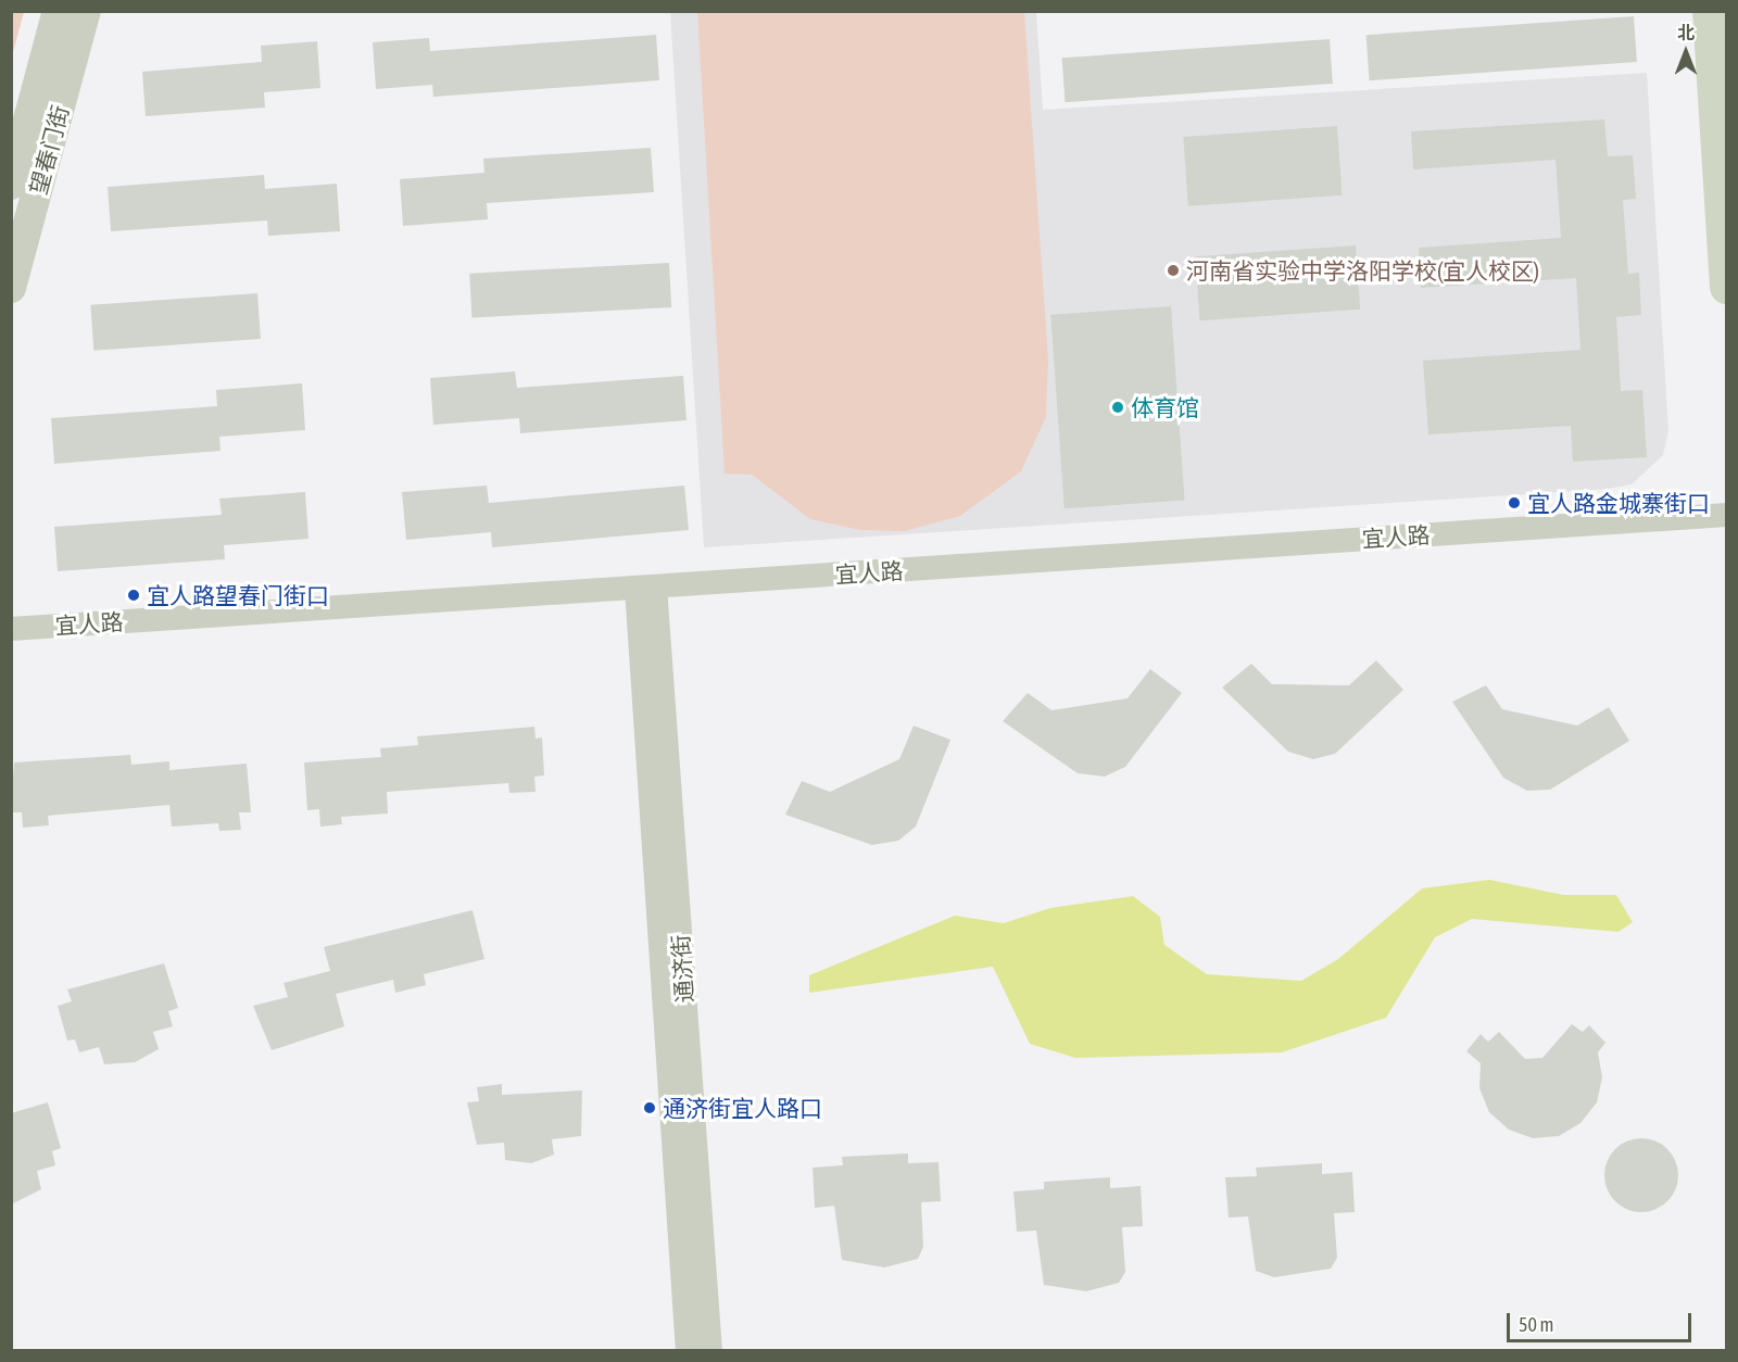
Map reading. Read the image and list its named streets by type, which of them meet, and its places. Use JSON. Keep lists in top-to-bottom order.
{
  "streets": {
    "street": ["望春门街", "宜人路", "通济街"]
  },
  "crossings": [
    ["宜人路", "通济街"]
  ],
  "places": [
    "河南省实验中学洛阳学校(宜人校区)",
    "体育馆",
    "宜人路金城寨街口",
    "宜人路望春门街口",
    "通济街宜人路口"
  ],
  "scale_bar": "50 m",
  "north": "top"
}
